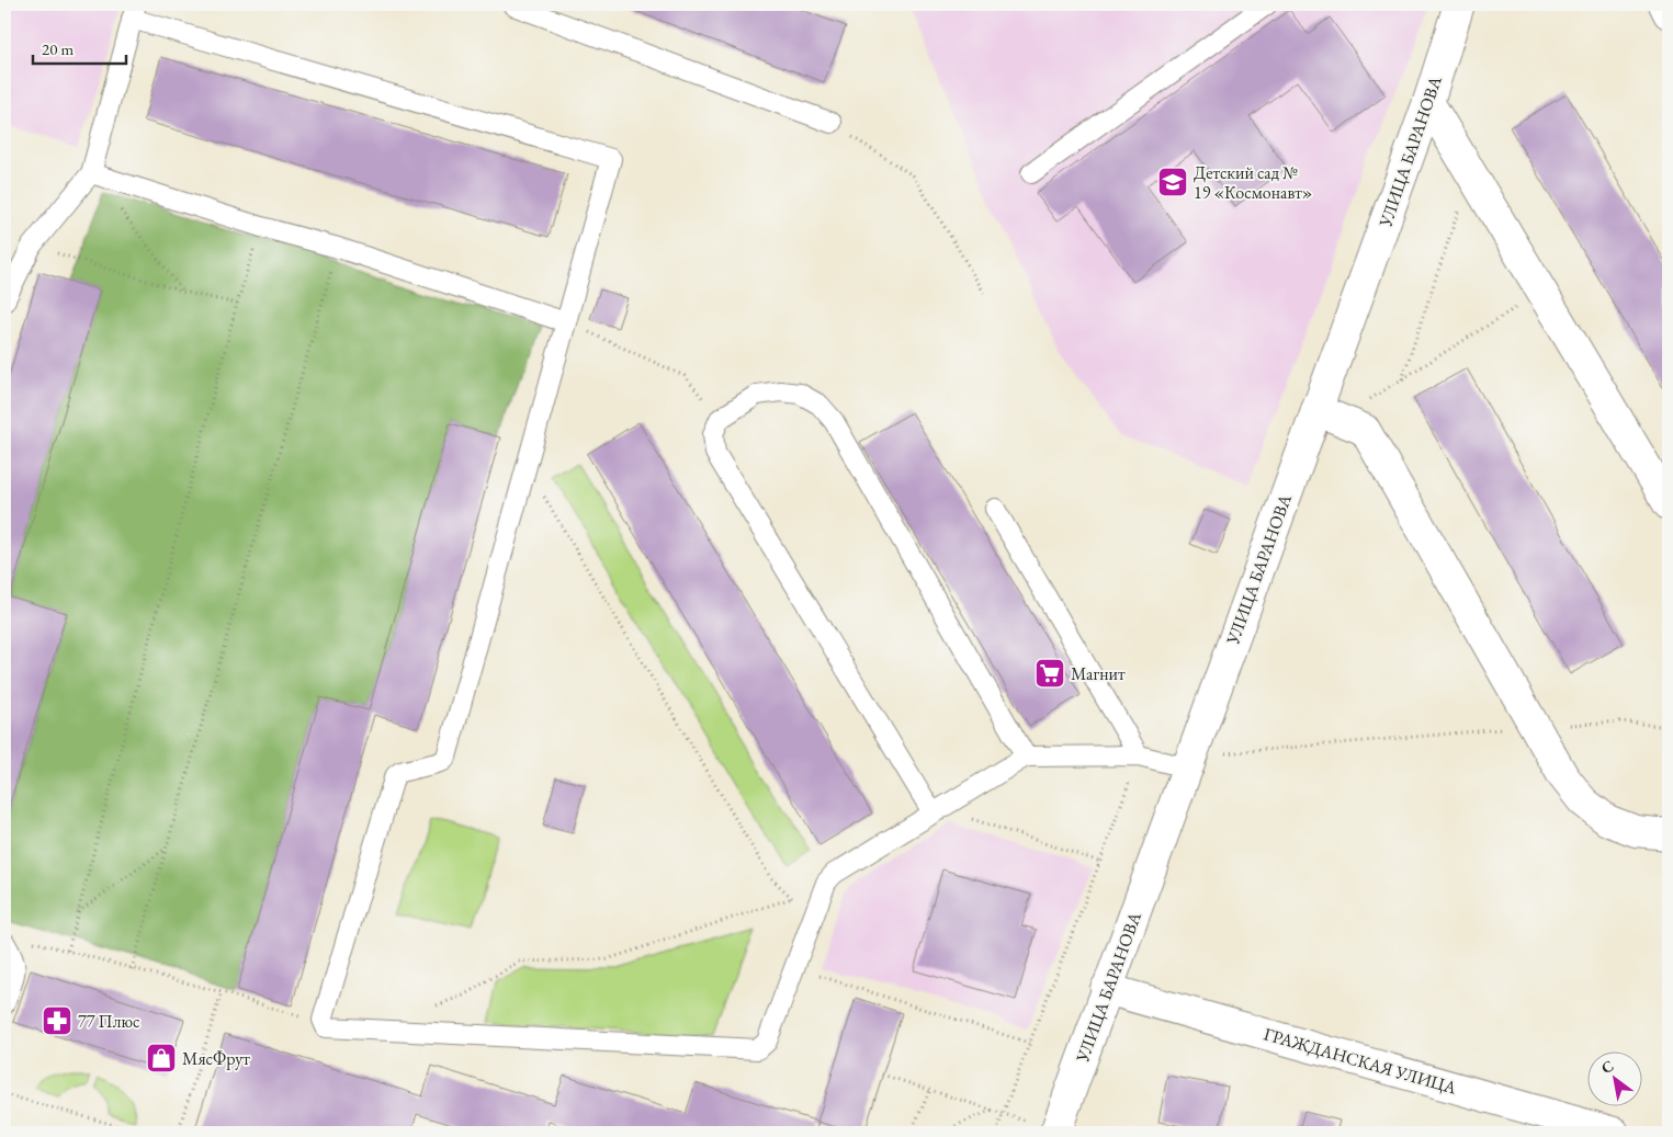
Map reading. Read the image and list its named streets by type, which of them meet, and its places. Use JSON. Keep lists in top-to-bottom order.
{
  "streets": {
    "street": ["УЛИЦА БАРАНОВА", "ГРАЖДАНСКАЯ УЛИЦА"]
  },
  "crossings": [
    ["УЛИЦА БАРАНОВА", "ГРАЖДАНСКАЯ УЛИЦА"]
  ],
  "places": {
    "school or university": ["Детский сад № 19 «Космонавт»"],
    "supermarket": ["Магнит"],
    "pharmacy": ["77 Плюс"],
    "shop": ["МясФрут"]
  },
  "scale_bar": "20 m",
  "north": "top left"
}
